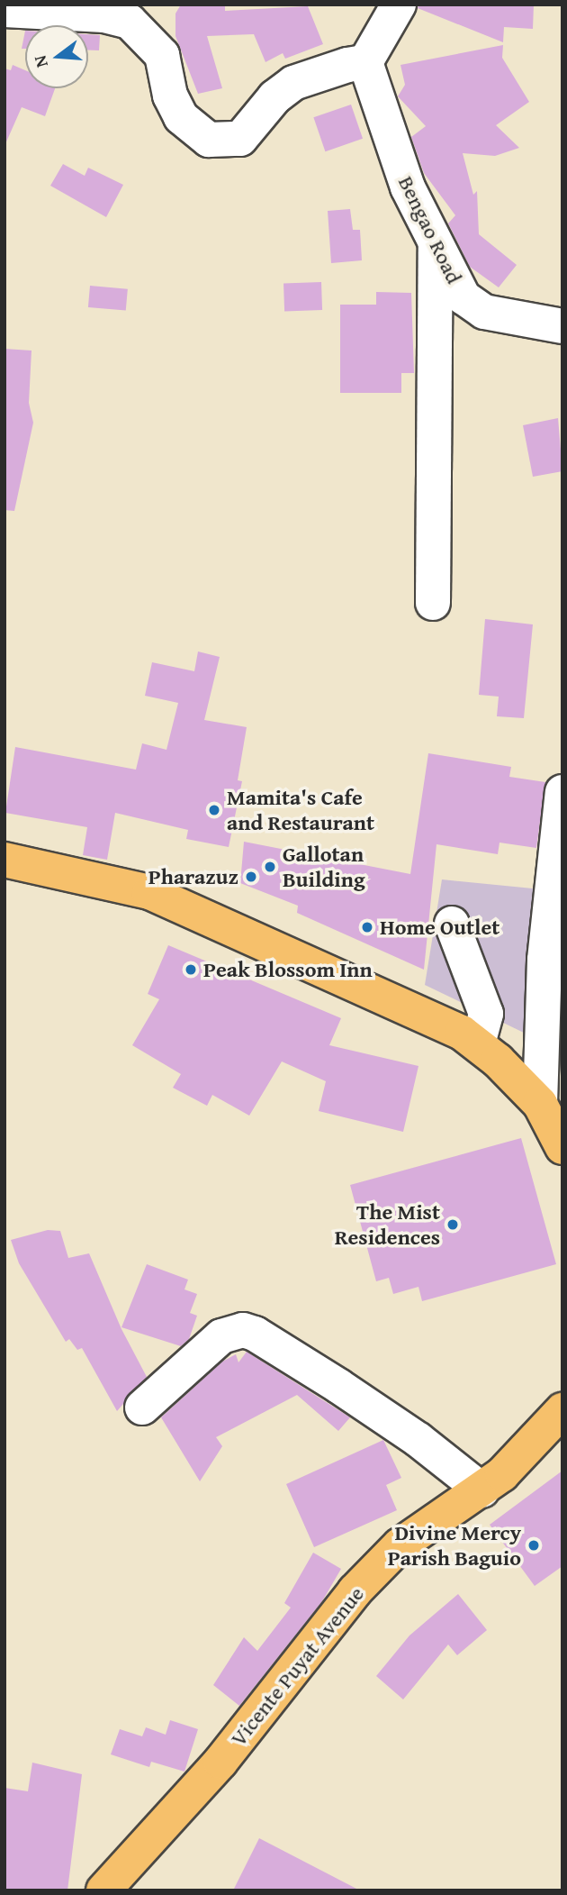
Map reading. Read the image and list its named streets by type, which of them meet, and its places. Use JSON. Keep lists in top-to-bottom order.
{
  "streets": {
    "main road": ["Vicente Puyat Avenue"],
    "street": ["Bengao Road"]
  },
  "places": [
    "Mamita's Cafe and Restaurant",
    "Gallotan Building",
    "Pharazuz",
    "Home Outlet",
    "Peak Blossom Inn",
    "The Mist Residences",
    "Divine Mercy Parish Baguio"
  ],
  "north": "left"
}
